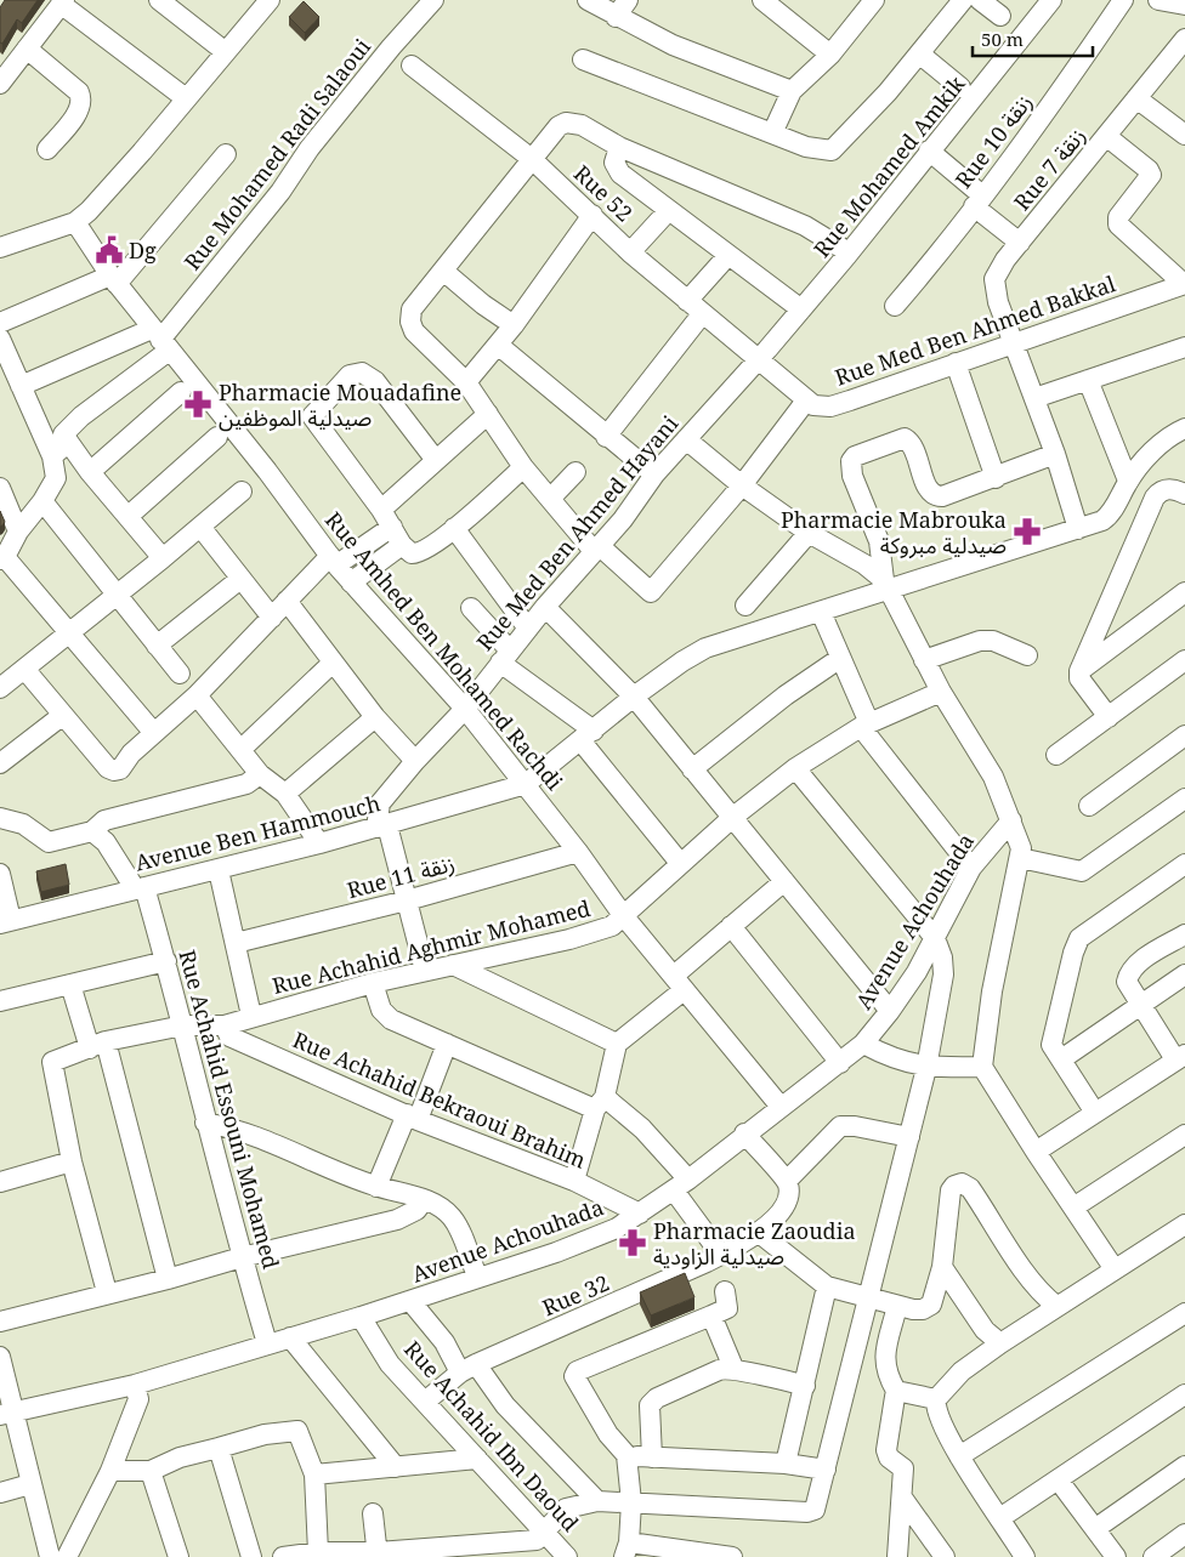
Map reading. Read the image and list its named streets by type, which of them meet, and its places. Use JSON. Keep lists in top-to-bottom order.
{
  "streets": {
    "street": [
      "Rue 10 زنقة",
      "Rue Mohamed Radi Salaoui",
      "Rue Mohamed Amkik",
      "Rue 7 زنقة",
      "Rue 52",
      "Rue Med Ben Ahmed Bakkal",
      "Rue Med Ben Ahmed Hayani",
      "Rue Amhed Ben Mohamed Rachdi",
      "Avenue Ben Hammouch",
      "Rue 11 زنقة",
      "Avenue Achouhada",
      "Rue Achahid Aghmir Mohamed",
      "Rue Achahid Bekraoui Brahim",
      "Rue Achahid Essouni Mohamed",
      "Rue 32",
      "Rue Achahid Ibn Daoud"
    ]
  },
  "crossings": [
    ["Rue Mohamed Radi Salaoui", "Rue Amhed Ben Mohamed Rachdi"],
    ["Rue Mohamed Amkik", "Rue 52"],
    ["Rue Mohamed Amkik", "Rue Med Ben Ahmed Hayani"],
    ["Rue 7 زنقة", "Rue Med Ben Ahmed Bakkal"],
    ["Rue 52", "Rue Med Ben Ahmed Hayani"],
    ["Rue Med Ben Ahmed Hayani", "Rue Amhed Ben Mohamed Rachdi"],
    ["Rue Med Ben Ahmed Hayani", "Avenue Ben Hammouch"],
    ["Rue Amhed Ben Mohamed Rachdi", "Avenue Ben Hammouch"],
    ["Rue Amhed Ben Mohamed Rachdi", "Rue 11 زنقة"],
    ["Rue Amhed Ben Mohamed Rachdi", "Avenue Achouhada"],
    ["Rue Amhed Ben Mohamed Rachdi", "Rue Achahid Aghmir Mohamed"],
    ["Avenue Ben Hammouch", "Rue Achahid Essouni Mohamed"],
    ["Avenue Achouhada", "Rue Achahid Bekraoui Brahim"],
    ["Avenue Achouhada", "Rue Achahid Essouni Mohamed"],
    ["Avenue Achouhada", "Rue Achahid Ibn Daoud"],
    ["Rue Achahid Aghmir Mohamed", "Rue Achahid Bekraoui Brahim"],
    ["Rue Achahid Aghmir Mohamed", "Rue Achahid Essouni Mohamed"],
    ["Rue 32", "Rue Achahid Ibn Daoud"]
  ],
  "places": {
    "public building": ["Dg"],
    "pharmacy": ["Pharmacie Mouadafine صيدلية الموظفين", "Pharmacie Mabrouka صيدلية مبروكة", "Pharmacie Zaoudia صيدلية الزاودية"]
  },
  "scale_bar": "50 m"
}
